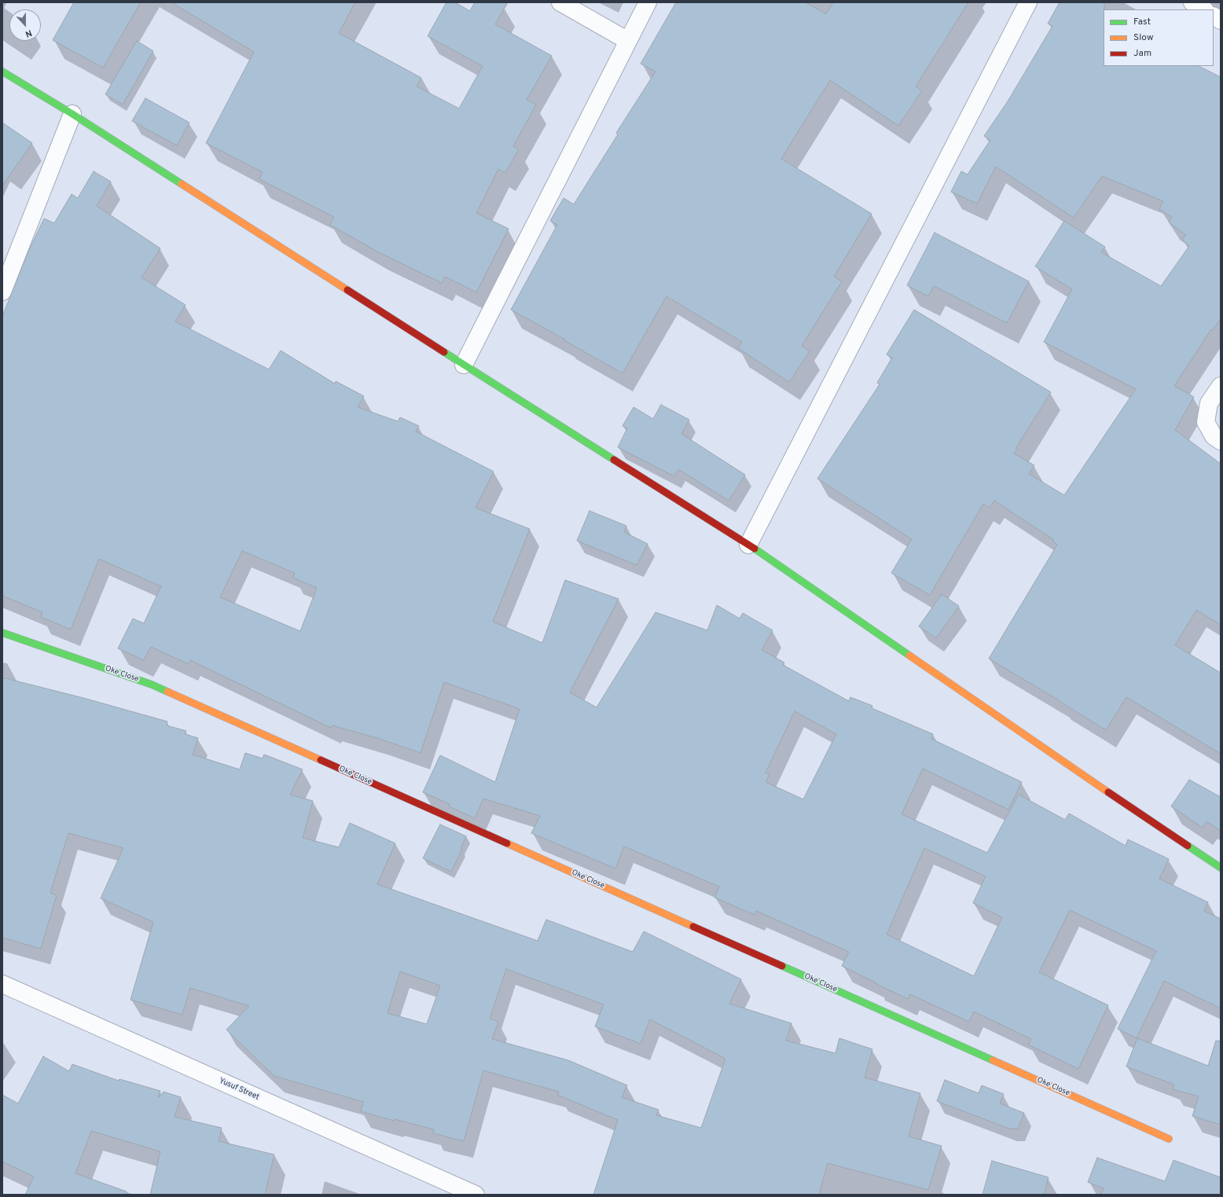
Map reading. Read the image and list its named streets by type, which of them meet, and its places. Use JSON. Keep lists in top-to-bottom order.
{
  "streets": {
    "street": ["Oke Close", "Yusuf Street"]
  },
  "legend": ["Fast", "Slow", "Jam"],
  "north": "bottom"
}
